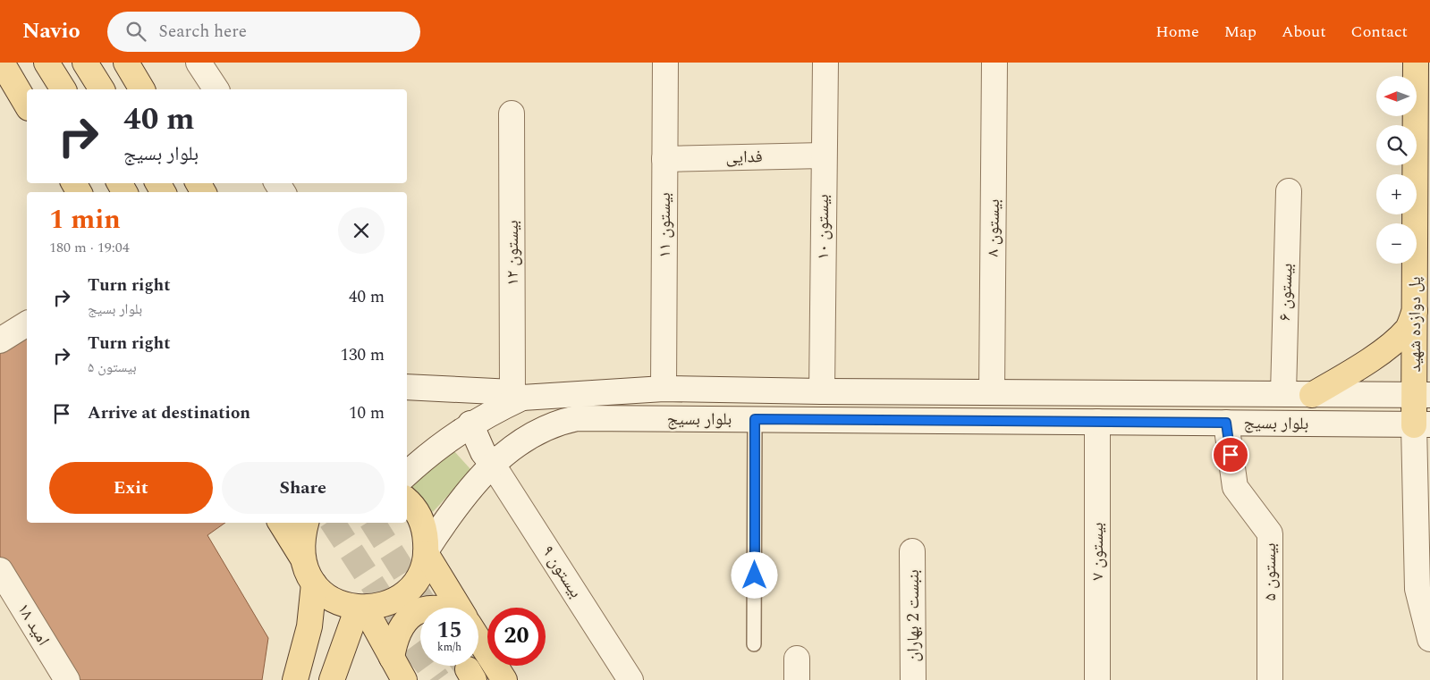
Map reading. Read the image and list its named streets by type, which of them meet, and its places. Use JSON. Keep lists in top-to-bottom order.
{
  "streets": {
    "main road": ["پل دوازده شهید"],
    "street": [
      "فدایی",
      "بیستون ۱۱",
      "بیستون ۱۰",
      "بیستون ۸",
      "بیستون ۱۲",
      "بیستون ۶",
      "بلوار بسیج",
      "بیستون ۷",
      "بیستون ۹",
      "بیستون ۵",
      "بنبست 2 بهاران",
      "امید ۱۸"
    ]
  },
  "crossings": [
    ["فدایی", "بیستون ۱۱"],
    ["فدایی", "بیستون ۱۰"],
    ["بیستون ۱۱", "بلوار بسیج"],
    ["بیستون ۱۰", "بلوار بسیج"],
    ["بیستون ۸", "بلوار بسیج"],
    ["بیستون ۱۲", "بلوار بسیج"],
    ["بیستون ۶", "بلوار بسیج"],
    ["پل دوازده شهید", "بلوار بسیج"],
    ["بلوار بسیج", "بیستون ۷"],
    ["بلوار بسیج", "بیستون ۹"],
    ["بلوار بسیج", "بیستون ۵"]
  ],
  "north": "left",
  "page": {
    "header": "Navio",
    "search": "Search here",
    "nav": [
      "Home",
      "Map",
      "About",
      "Contact"
    ],
    "map_buttons": ["+", "−"],
    "turn": ["40 m", "بلوار بسیج"],
    "heading": ["1 min", "180 m · 19:04"],
    "list": [
      {
        "name": "Turn right",
        "note": "بلوار بسیج",
        "value": "40 m"
      },
      {
        "name": "Turn right",
        "note": "بیستون ۵",
        "value": "130 m"
      },
      {
        "name": "Arrive at destination",
        "value": "10 m"
      }
    ],
    "buttons": ["Exit", "Share"],
    "speed": "15 km/h",
    "limit": "20"
  }
}
